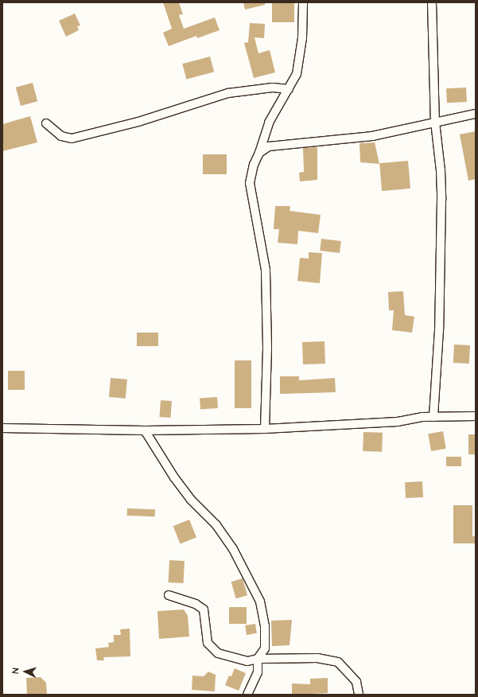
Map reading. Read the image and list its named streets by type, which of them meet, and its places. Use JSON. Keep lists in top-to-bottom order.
{
  "north": "left"
}
